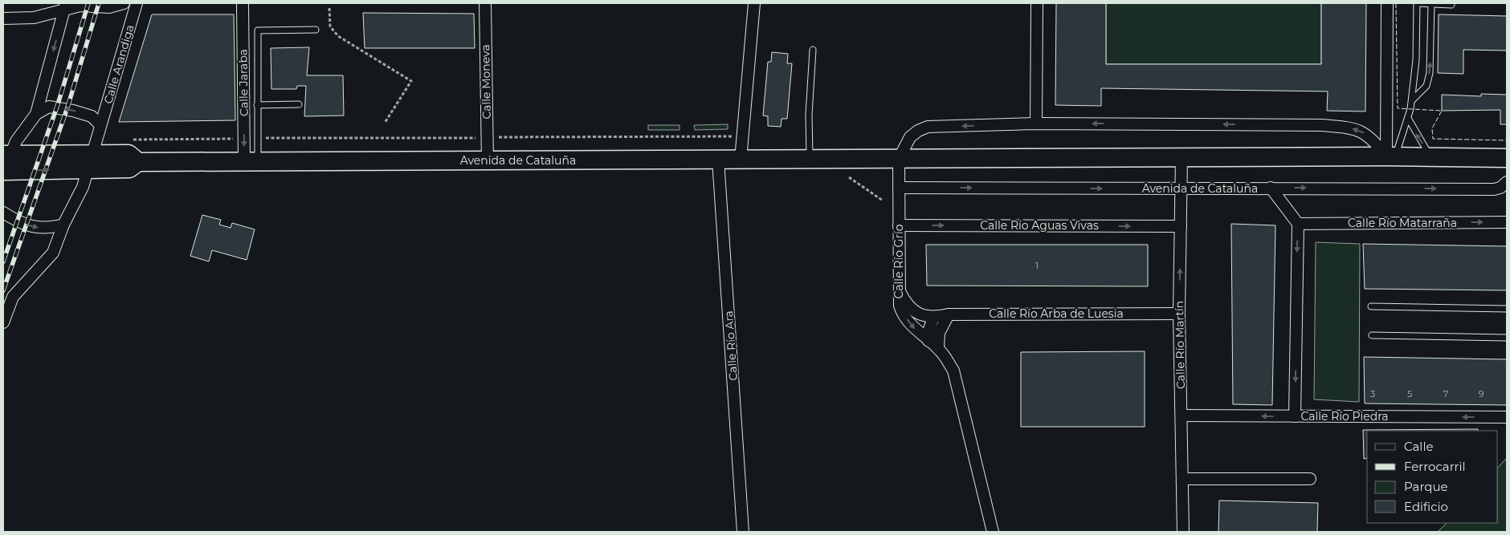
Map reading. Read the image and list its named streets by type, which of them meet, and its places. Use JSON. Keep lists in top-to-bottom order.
{
  "streets": {
    "main road": ["Avenida de Cataluña"],
    "street": [
      "Calle Arandiga",
      "Calle Moneva",
      "Calle Jaraba",
      "Calle Río Matarraña",
      "Calle Río Aguas Vivas",
      "Calle Río Grío",
      "Calle Río Arba de Luesia",
      "Calle Río Martín",
      "Calle Río Ara",
      "Calle Río Piedra"
    ]
  },
  "crossings": [
    ["Calle Arandiga", "Avenida de Cataluña"],
    ["Calle Moneva", "Avenida de Cataluña"],
    ["Calle Jaraba", "Avenida de Cataluña"],
    ["Avenida de Cataluña", "Calle Río Grío"],
    ["Avenida de Cataluña", "Calle Río Martín"],
    ["Avenida de Cataluña", "Calle Río Ara"],
    ["Calle Río Aguas Vivas", "Calle Río Grío"],
    ["Calle Río Aguas Vivas", "Calle Río Martín"],
    ["Calle Río Arba de Luesia", "Calle Río Martín"],
    ["Calle Río Martín", "Calle Río Piedra"]
  ],
  "one_way": ["Calle Jaraba", "Calle Río Aguas Vivas"],
  "house_numbers": [
    "1",
    "3",
    "5",
    "7",
    "9"
  ],
  "legend": [
    "Calle",
    "Ferrocarril",
    "Parque",
    "Edificio"
  ]
}
